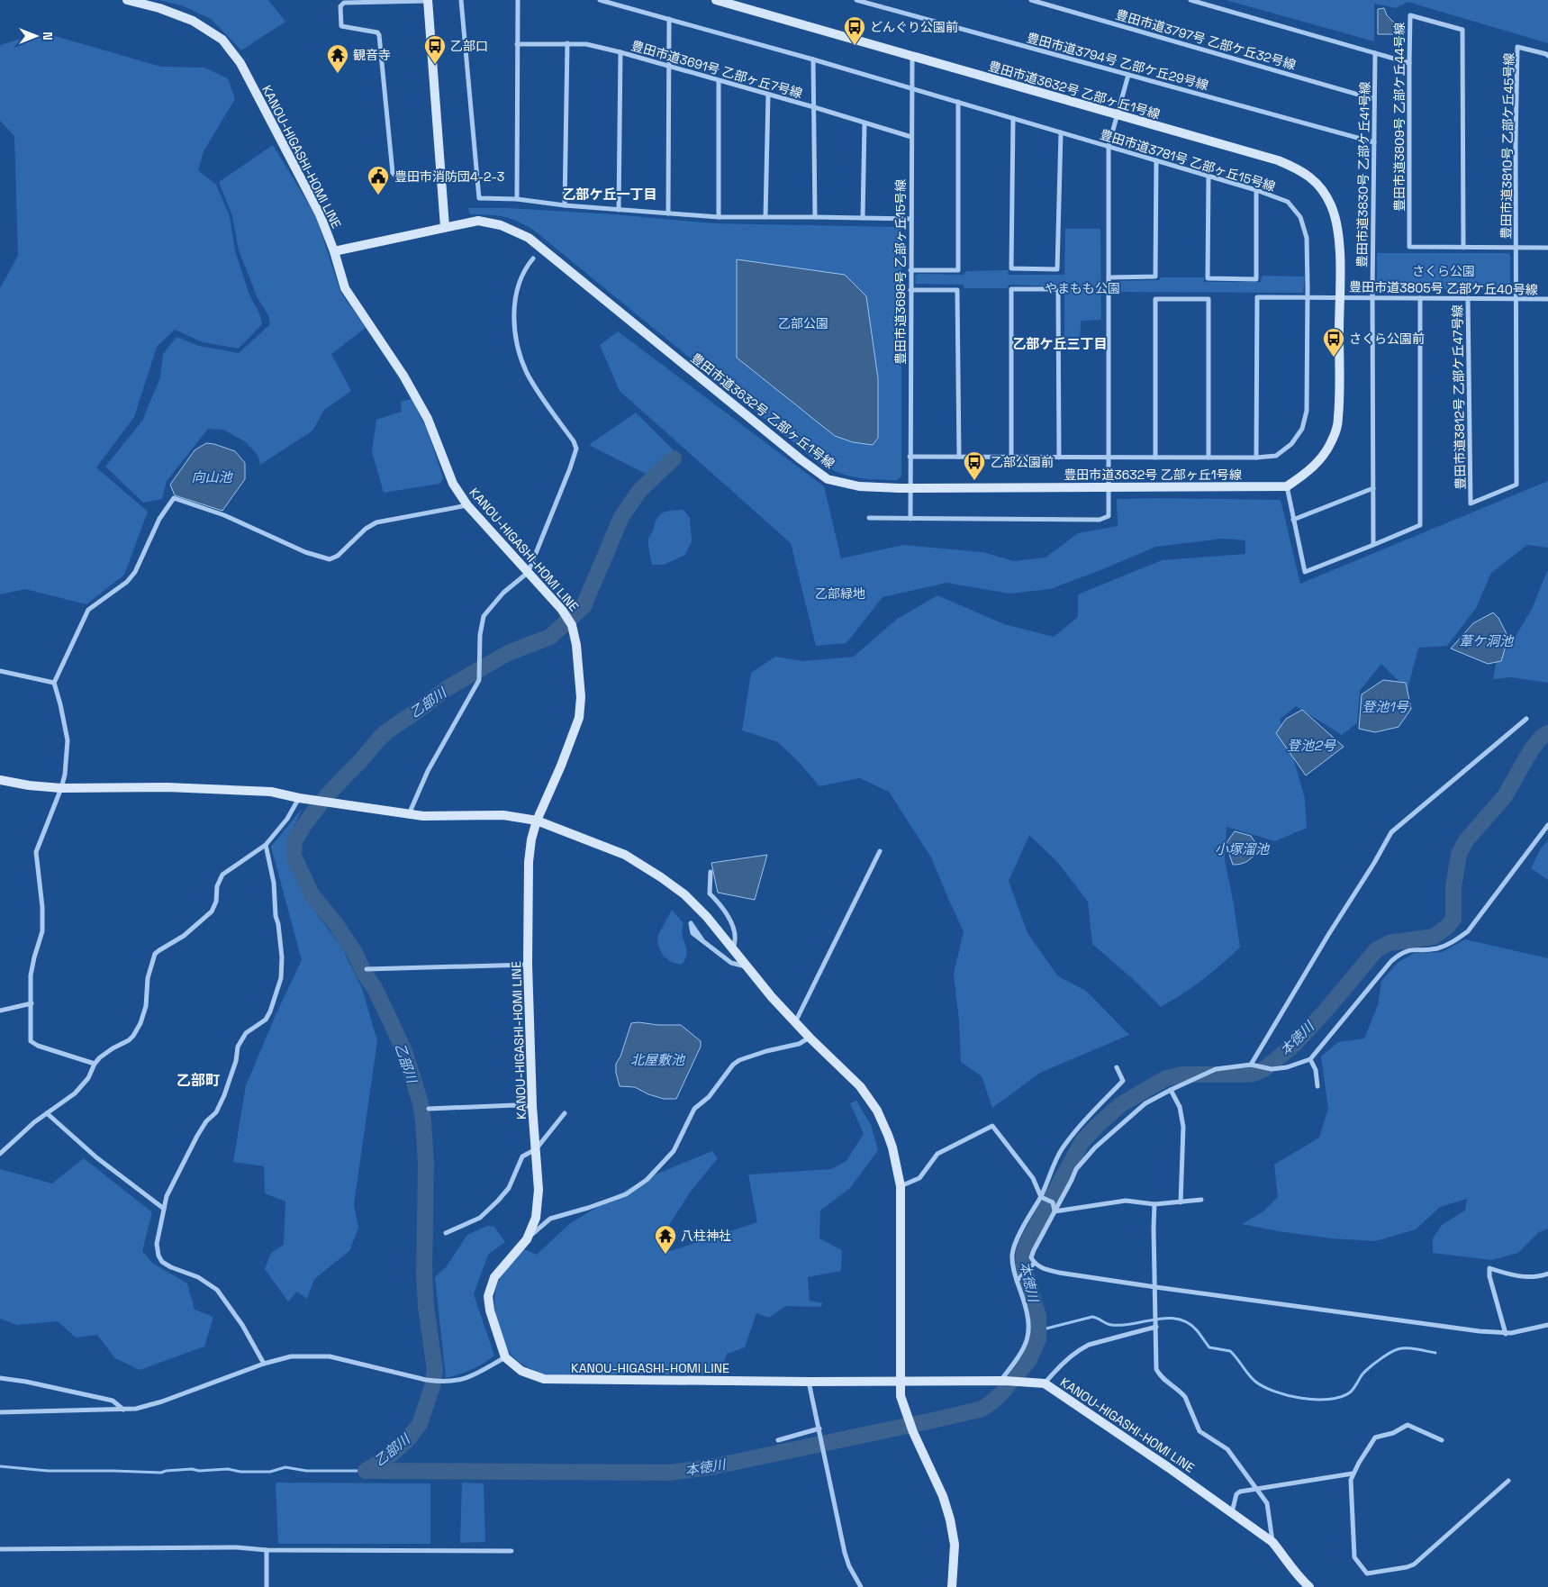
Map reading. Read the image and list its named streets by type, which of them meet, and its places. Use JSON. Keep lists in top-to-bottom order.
{
  "streets": {
    "street": [
      "豊田市道3797号 乙部ケ丘32号線",
      "豊田市道3794号 乙部ケ丘29号線",
      "豊田市道3691号 乙部ヶ丘7号線",
      "豊田市道3632号 乙部ヶ丘1号線",
      "豊田市道3809号 乙部ケ丘44号線",
      "豊田市道3810号 乙部ケ丘45号線",
      "KANOU-HIGASHI-HOMI LINE",
      "豊田市道3781号 乙部ヶ丘15号線",
      "豊田市道3830号 乙部ケ丘41号線",
      "豊田市道3698号 乙部ヶ丘15号線",
      "豊田市道3805号 乙部ケ丘40号線",
      "豊田市道3812号 乙部ケ丘47号線"
    ]
  },
  "crossings": [
    ["豊田市道3797号 乙部ケ丘32号線", "豊田市道3830号 乙部ケ丘41号線"],
    ["豊田市道3794号 乙部ケ丘29号線", "豊田市道3830号 乙部ケ丘41号線"],
    ["豊田市道3632号 乙部ヶ丘1号線", "KANOU-HIGASHI-HOMI LINE"],
    ["豊田市道3632号 乙部ヶ丘1号線", "豊田市道3698号 乙部ヶ丘15号線"],
    ["豊田市道3632号 乙部ヶ丘1号線", "豊田市道3805号 乙部ケ丘40号線"],
    ["豊田市道3781号 乙部ヶ丘15号線", "豊田市道3698号 乙部ヶ丘15号線"],
    ["豊田市道3781号 乙部ヶ丘15号線", "豊田市道3805号 乙部ケ丘40号線"],
    ["豊田市道3830号 乙部ケ丘41号線", "豊田市道3805号 乙部ケ丘40号線"],
    ["豊田市道3805号 乙部ケ丘40号線", "豊田市道3812号 乙部ケ丘47号線"]
  ],
  "districts": ["乙部ケ丘一丁目", "乙部ケ丘三丁目", "乙部町"],
  "water": [
    "向山池",
    "葦ケ洞池",
    "乙部川",
    "登池1号",
    "登池2号",
    "小塚溜池",
    "本徳川",
    "北屋敷池"
  ],
  "parks": [
    "さくら公園",
    "やまもも公園",
    "乙部公園",
    "乙部緑地"
  ],
  "places": {
    "bus stop": [
      "どんぐり公園前",
      "乙部口",
      "さくら公園前",
      "乙部公園前"
    ],
    "temple": ["観音寺", "八柱神社"],
    "public building": ["豊田市消防団4-2-3"]
  },
  "north": "right"
}
